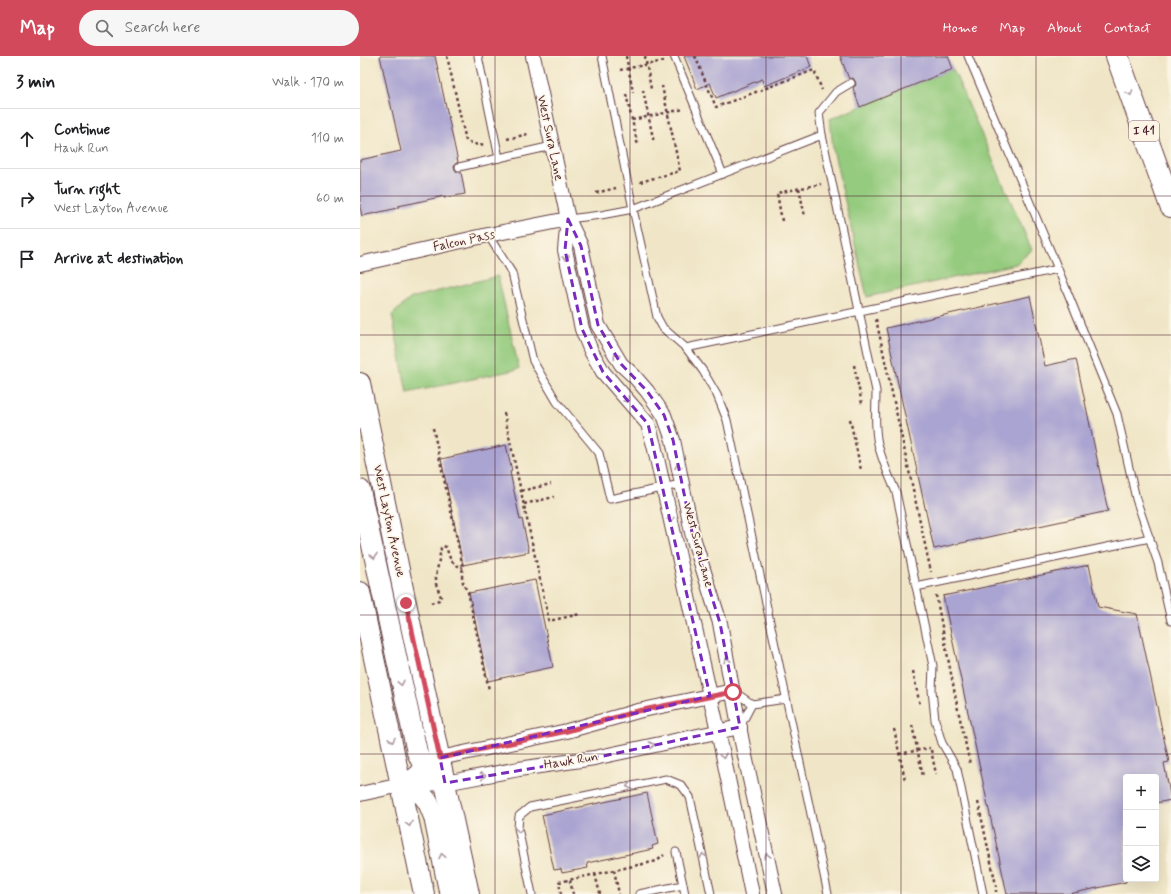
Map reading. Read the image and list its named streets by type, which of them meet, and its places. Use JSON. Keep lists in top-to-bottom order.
{
  "streets": {
    "highway": ["I 41"],
    "main road": ["West Layton Avenue"],
    "street": ["West Sura Lane", "Falcon Pass", "Hawk Run"]
  },
  "crossings": [
    ["West Sura Lane", "Falcon Pass"],
    ["West Sura Lane", "Hawk Run"],
    ["West Layton Avenue", "Hawk Run"]
  ],
  "page": {
    "header": "Map",
    "search": "Search here",
    "nav": [
      "Home",
      "Map",
      "About",
      "Contact"
    ],
    "heading": ["3 min", "Walk · 170 m"],
    "list": [
      ["Continue", "Hawk Run", "110 m"],
      ["Turn right", "West Layton Avenue", "60 m"],
      "Arrive at destination"
    ],
    "map_buttons": ["+", "−"]
  }
}
